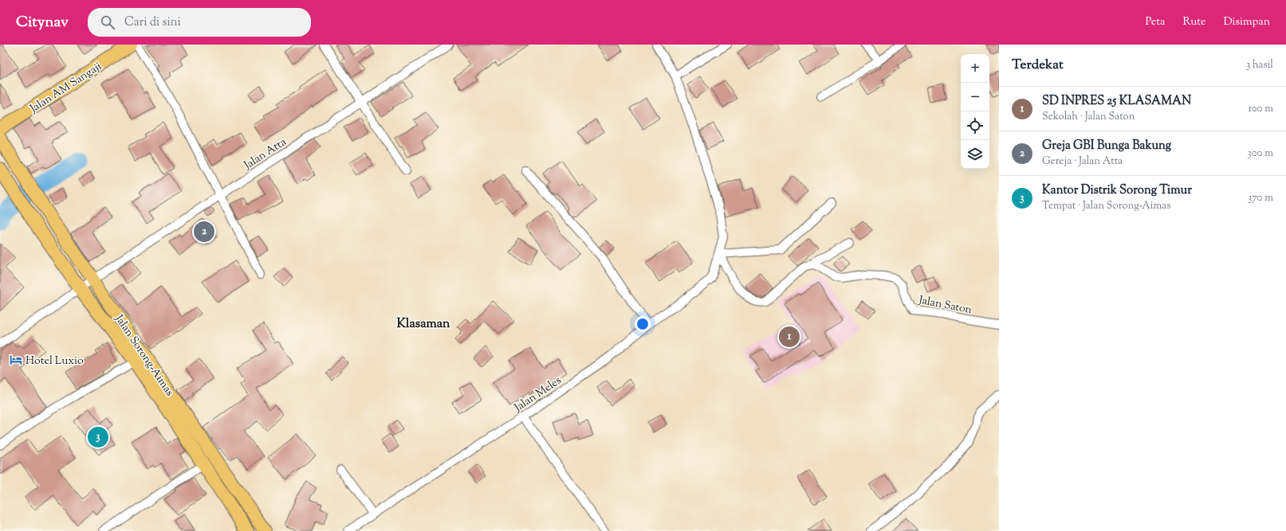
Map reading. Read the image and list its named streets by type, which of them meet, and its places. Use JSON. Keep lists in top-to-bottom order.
{
  "streets": {
    "highway": ["Jalan AM Sangaji", "Jalan Sorong-Aimas"],
    "street": ["Jalan Atta", "Jalan Saton", "Jalan Meles"]
  },
  "crossings": [
    ["Jalan Atta", "Jalan Sorong-Aimas"]
  ],
  "districts": ["Klasaman"],
  "places": {
    "hotel": ["Hotel Luxio"]
  },
  "page": {
    "header": "Citynav",
    "search": "Cari di sini",
    "nav": ["Peta", "Rute", "Disimpan"],
    "heading": ["Terdekat", "3 hasil"],
    "map_buttons": ["+", "−"],
    "list": [
      {
        "mark": "1",
        "name": "SD INPRES 25 KLASAMAN",
        "note": "Sekolah · Jalan Saton",
        "value": "100 m"
      },
      {
        "mark": "2",
        "name": "Greja GBI Bunga Bakung",
        "note": "Gereja · Jalan Atta",
        "value": "300 m"
      },
      {
        "mark": "3",
        "name": "Kantor Distrik Sorong Timur",
        "note": "Tempat · Jalan Sorong-Aimas",
        "value": "370 m"
      }
    ],
    "pins": ["2", "1", "3"]
  }
}
